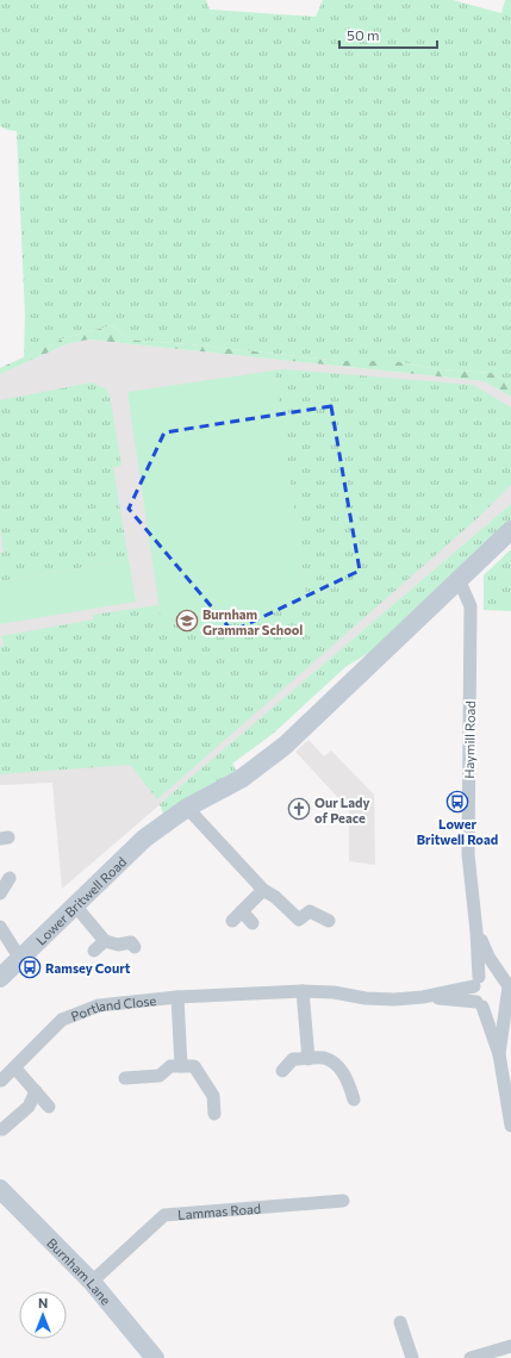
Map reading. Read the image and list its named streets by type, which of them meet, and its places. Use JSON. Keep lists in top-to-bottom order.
{
  "streets": {
    "street": [
      "Haymill Road",
      "Lower Britwell Road",
      "Portland Close",
      "Lammas Road",
      "Burnham Lane"
    ]
  },
  "crossings": [
    ["Haymill Road", "Lower Britwell Road"],
    ["Haymill Road", "Portland Close"],
    ["Lammas Road", "Burnham Lane"]
  ],
  "places": {
    "school or university": ["Burnham Grammar School"],
    "bus stop": ["Lower Britwell Road", "Ramsey Court"],
    "church": ["Our Lady of Peace"]
  },
  "scale_bar": "50 m",
  "north": "top"
}
